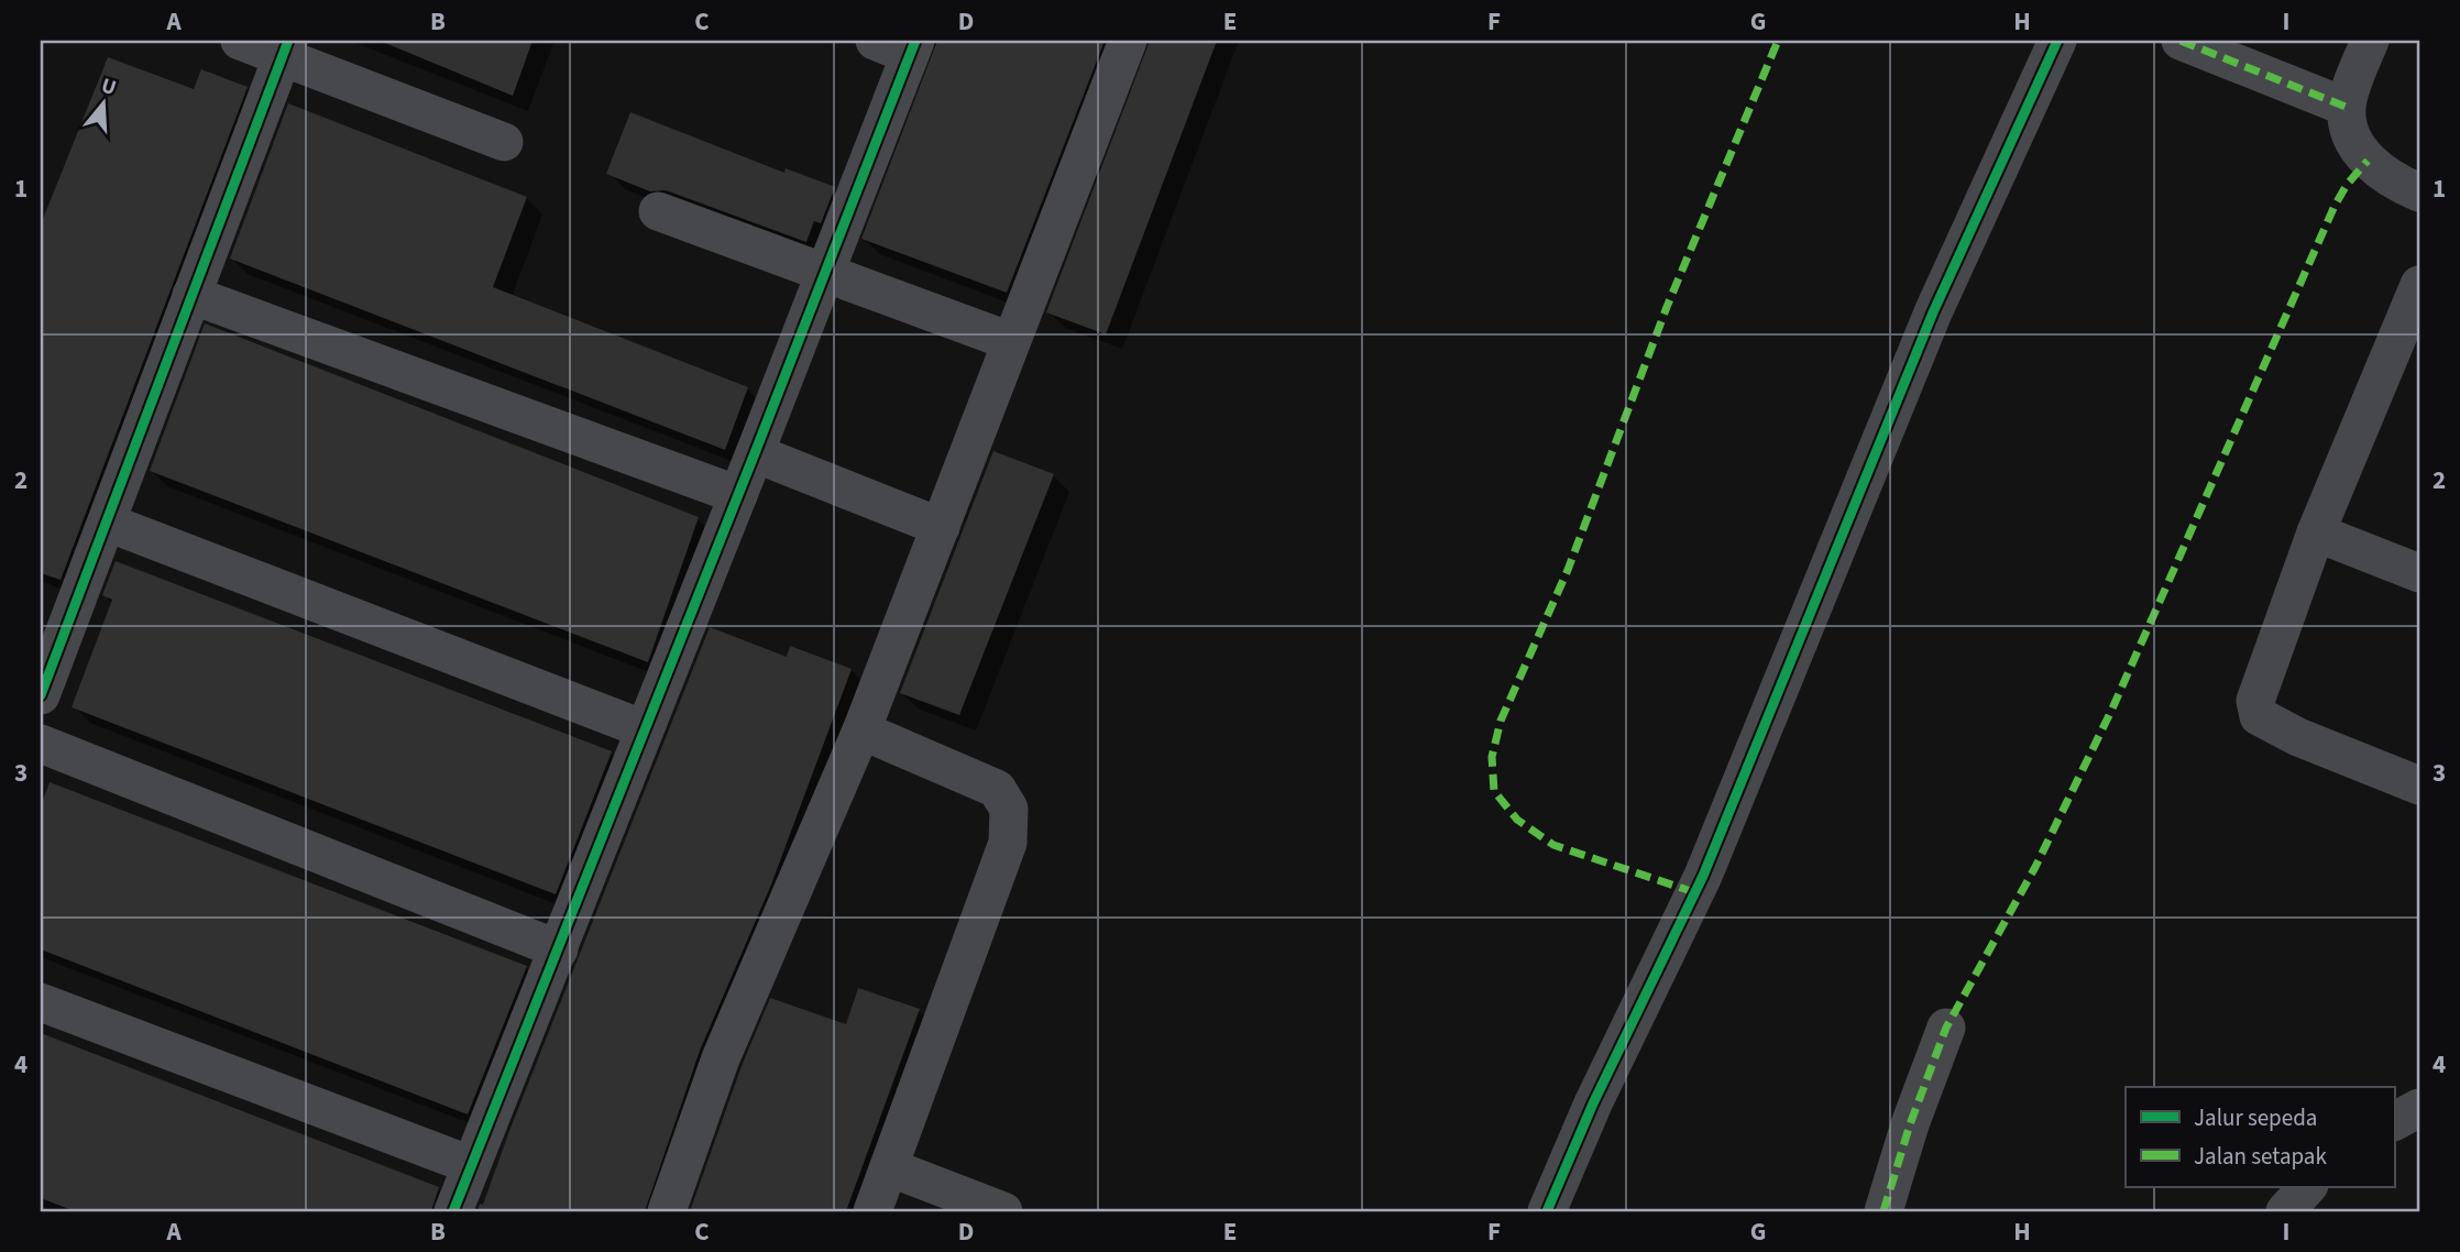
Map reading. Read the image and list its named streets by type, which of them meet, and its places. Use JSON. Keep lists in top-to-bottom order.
{
  "legend": ["Jalur sepeda", "Jalan setapak"],
  "north": "top",
  "grid": {
    "columns": [
      "A",
      "B",
      "C",
      "D",
      "E",
      "F",
      "G",
      "H",
      "I"
    ],
    "rows": [
      "1",
      "2",
      "3",
      "4"
    ]
  }
}
